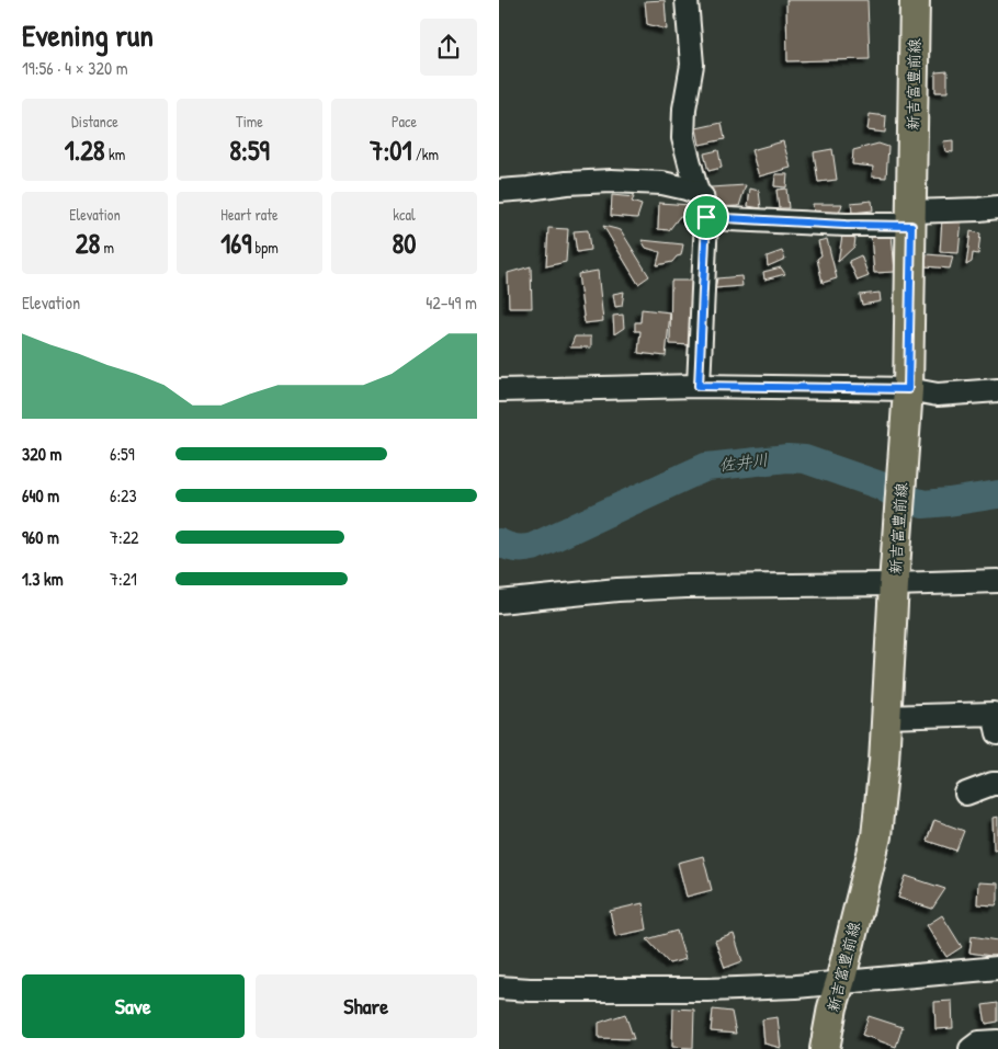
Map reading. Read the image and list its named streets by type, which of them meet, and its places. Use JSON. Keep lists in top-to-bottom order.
{
  "streets": {
    "main road": ["新吉富豊前線"]
  },
  "water": ["佐井川"],
  "page": {
    "heading": ["Evening run", "19:56 · 4 × 320 m"],
    "stats": [
      ["Distance", "1.28 km"],
      ["Time", "8:59"],
      ["Pace", "7:01 /km"],
      ["Elevation", "28 m"],
      ["Heart rate", "169 bpm"],
      ["kcal", "80"]
    ],
    "chart": ["Elevation", "42–49 m"],
    "list": [
      {
        "name": "320 m",
        "note": "6:59"
      },
      {
        "name": "640 m",
        "note": "6:23"
      },
      {
        "name": "960 m",
        "note": "7:22"
      },
      {
        "name": "1.3 km",
        "note": "7:21"
      }
    ],
    "buttons": ["Save", "Share"]
  }
}
